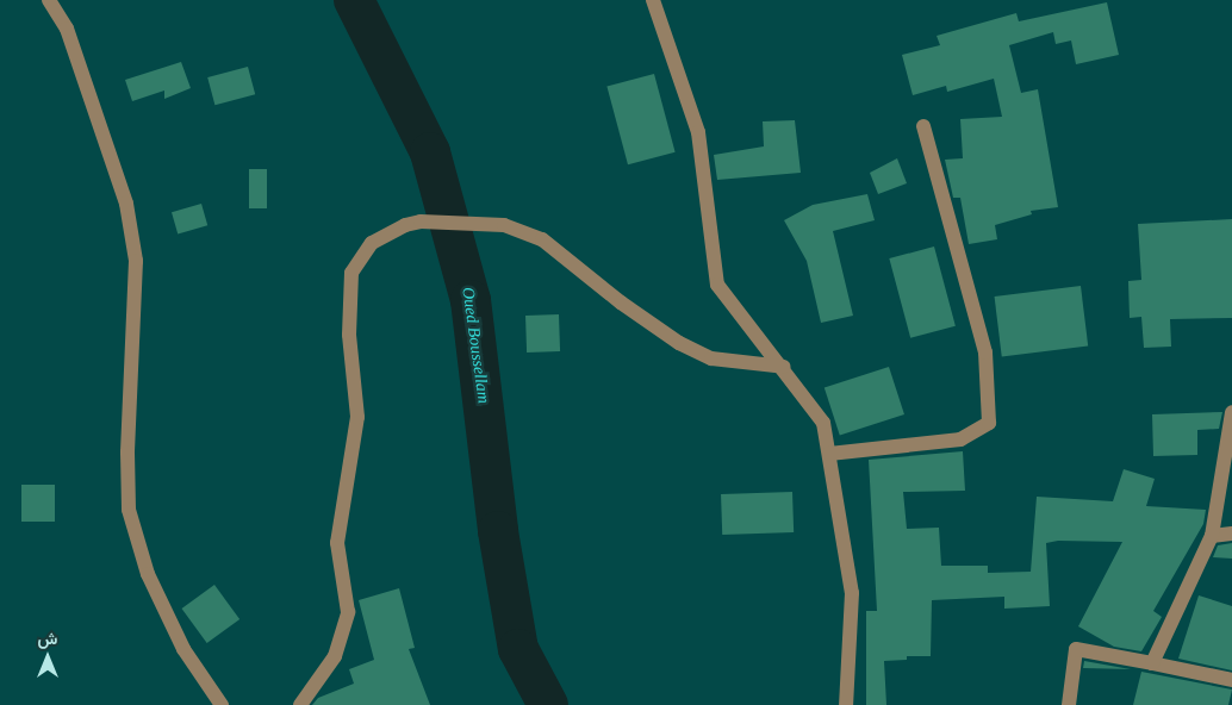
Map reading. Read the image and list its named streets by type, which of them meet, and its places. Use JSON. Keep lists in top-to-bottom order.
{
  "water": ["Oued Boussellam"],
  "north": "top"
}
